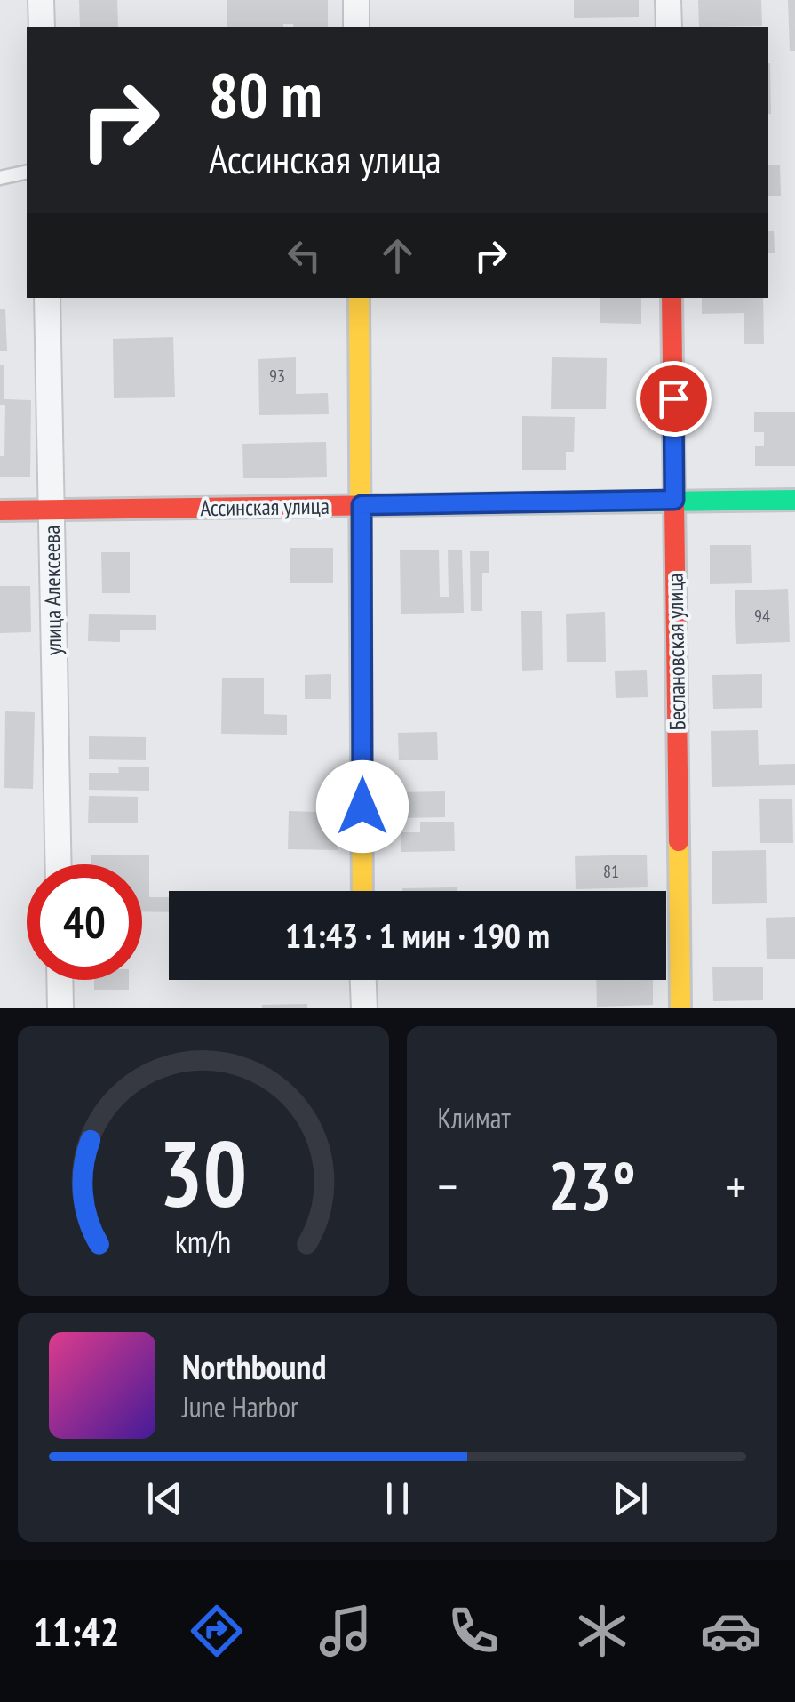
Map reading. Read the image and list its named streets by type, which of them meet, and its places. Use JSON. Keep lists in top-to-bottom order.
{
  "streets": {
    "street": ["Ассинская улица", "улица Алексеева", "Беслановская улица"]
  },
  "crossings": [
    ["Ассинская улица", "улица Алексеева"],
    ["Ассинская улица", "Беслановская улица"]
  ],
  "house_numbers": ["93", "94", "81"],
  "page": {
    "turn": ["80 m", "Ассинская улица"],
    "limit": "40",
    "trip": "11:43 · 1 мин · 190 m",
    "tile": "Климат",
    "heat": ["−", "23°", "+"],
    "song": ["Northbound", "June Harbor"],
    "tabs": "11:42",
    "gauge": ["30", "km/h"]
  }
}
